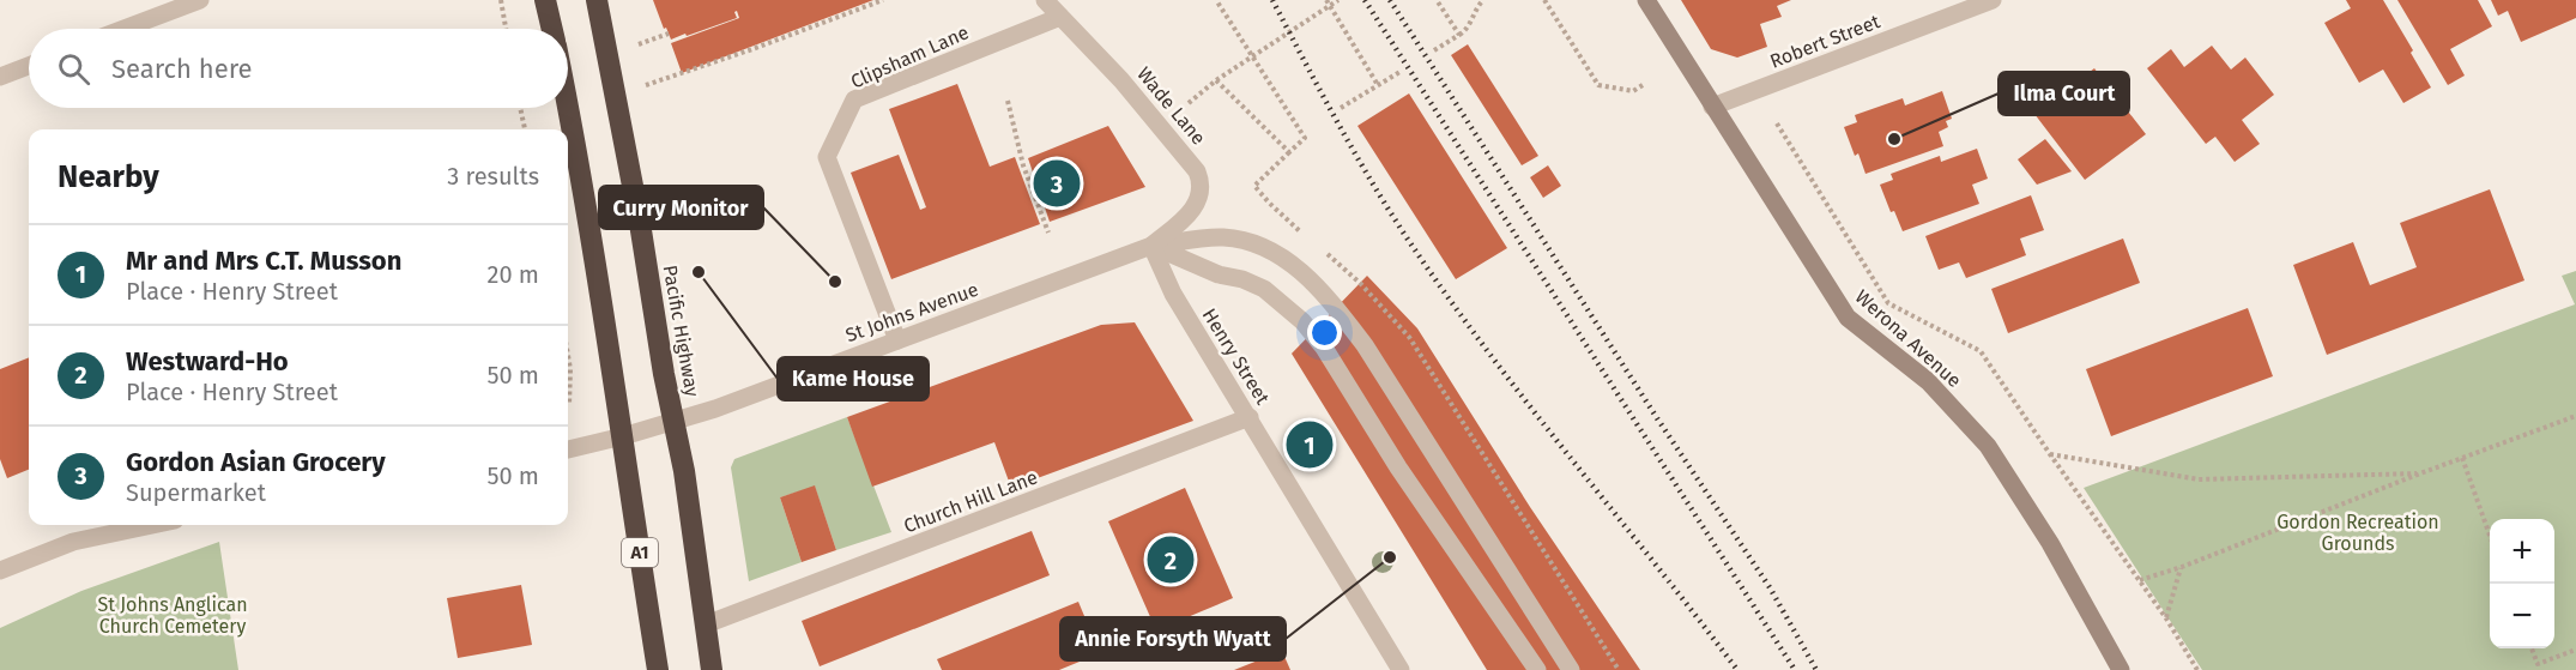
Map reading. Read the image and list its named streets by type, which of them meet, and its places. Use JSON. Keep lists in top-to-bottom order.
{
  "streets": {
    "highway": ["Pacific Highway", "A1"],
    "street": [
      "Robert Street",
      "Clipsham Lane",
      "Wade Lane",
      "St Johns Avenue",
      "Werona Avenue",
      "Henry Street",
      "Church Hill Lane"
    ]
  },
  "crossings": [
    ["Robert Street", "Werona Avenue"],
    ["Clipsham Lane", "Wade Lane"],
    ["Clipsham Lane", "St Johns Avenue"],
    ["Wade Lane", "St Johns Avenue"],
    ["Wade Lane", "Henry Street"],
    ["St Johns Avenue", "Pacific Highway"],
    ["St Johns Avenue", "Henry Street"],
    ["St Johns Avenue", "A1"],
    ["Pacific Highway", "Church Hill Lane"],
    ["Henry Street", "Church Hill Lane"]
  ],
  "parks": ["Gordon Recreation Grounds", "St Johns Anglican Church Cemetery"],
  "places": [
    "Ilma Court",
    "Kame House",
    "Curry Monitor",
    "Annie Forsyth Wyatt"
  ],
  "page": {
    "search": "Search here",
    "heading": ["Nearby", "3 results"],
    "pins": ["3", "1", "2"],
    "list": [
      {
        "mark": "1",
        "name": "Mr and Mrs C.T. Musson",
        "note": "Place · Henry Street",
        "value": "20 m"
      },
      {
        "mark": "2",
        "name": "Westward-Ho",
        "note": "Place · Henry Street",
        "value": "50 m"
      },
      {
        "mark": "3",
        "name": "Gordon Asian Grocery",
        "note": "Supermarket",
        "value": "50 m"
      }
    ],
    "map_buttons": ["+", "−"]
  }
}
